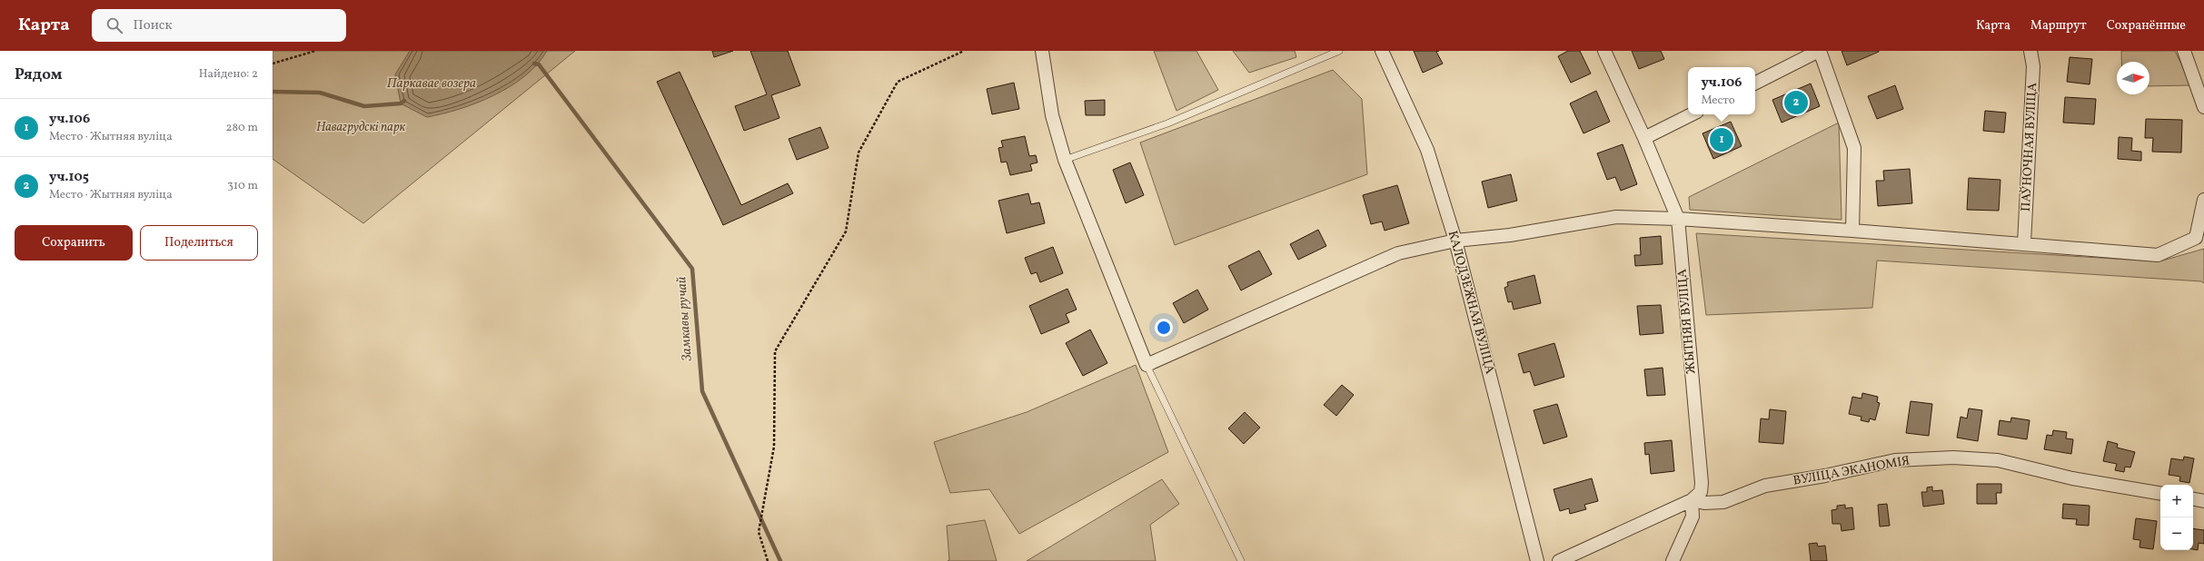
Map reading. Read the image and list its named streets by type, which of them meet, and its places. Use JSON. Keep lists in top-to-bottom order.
{
  "streets": {
    "street": [
      "ПАЎНОЧНАЯ ВУЛІЦА",
      "КАЛОДЗЕЖНАЯ ВУЛІЦА",
      "ЖЫТНЯЯ ВУЛІЦА",
      "ВУЛІЦА ЭКАНОМІЯ"
    ]
  },
  "crossings": [
    ["ЖЫТНЯЯ ВУЛІЦА", "ВУЛІЦА ЭКАНОМІЯ"]
  ],
  "water": ["Паркавае возера", "Замкавы ручай"],
  "parks": ["Навагрудскі парк"],
  "north": "right",
  "page": {
    "header": "Карта",
    "search": "Поиск",
    "nav": ["Карта", "Маршрут", "Сохранённые"],
    "heading": ["Рядом", "Найдено: 2"],
    "popup": ["уч.106", "Место"],
    "pins": ["2", "1"],
    "list": [
      {
        "mark": "1",
        "name": "уч.106",
        "note": "Место · Жытняя вуліца",
        "value": "280 m"
      },
      {
        "mark": "2",
        "name": "уч.105",
        "note": "Место · Жытняя вуліца",
        "value": "310 m"
      }
    ],
    "buttons": ["Сохранить", "Поделиться"],
    "map_buttons": ["+", "−"]
  }
}
